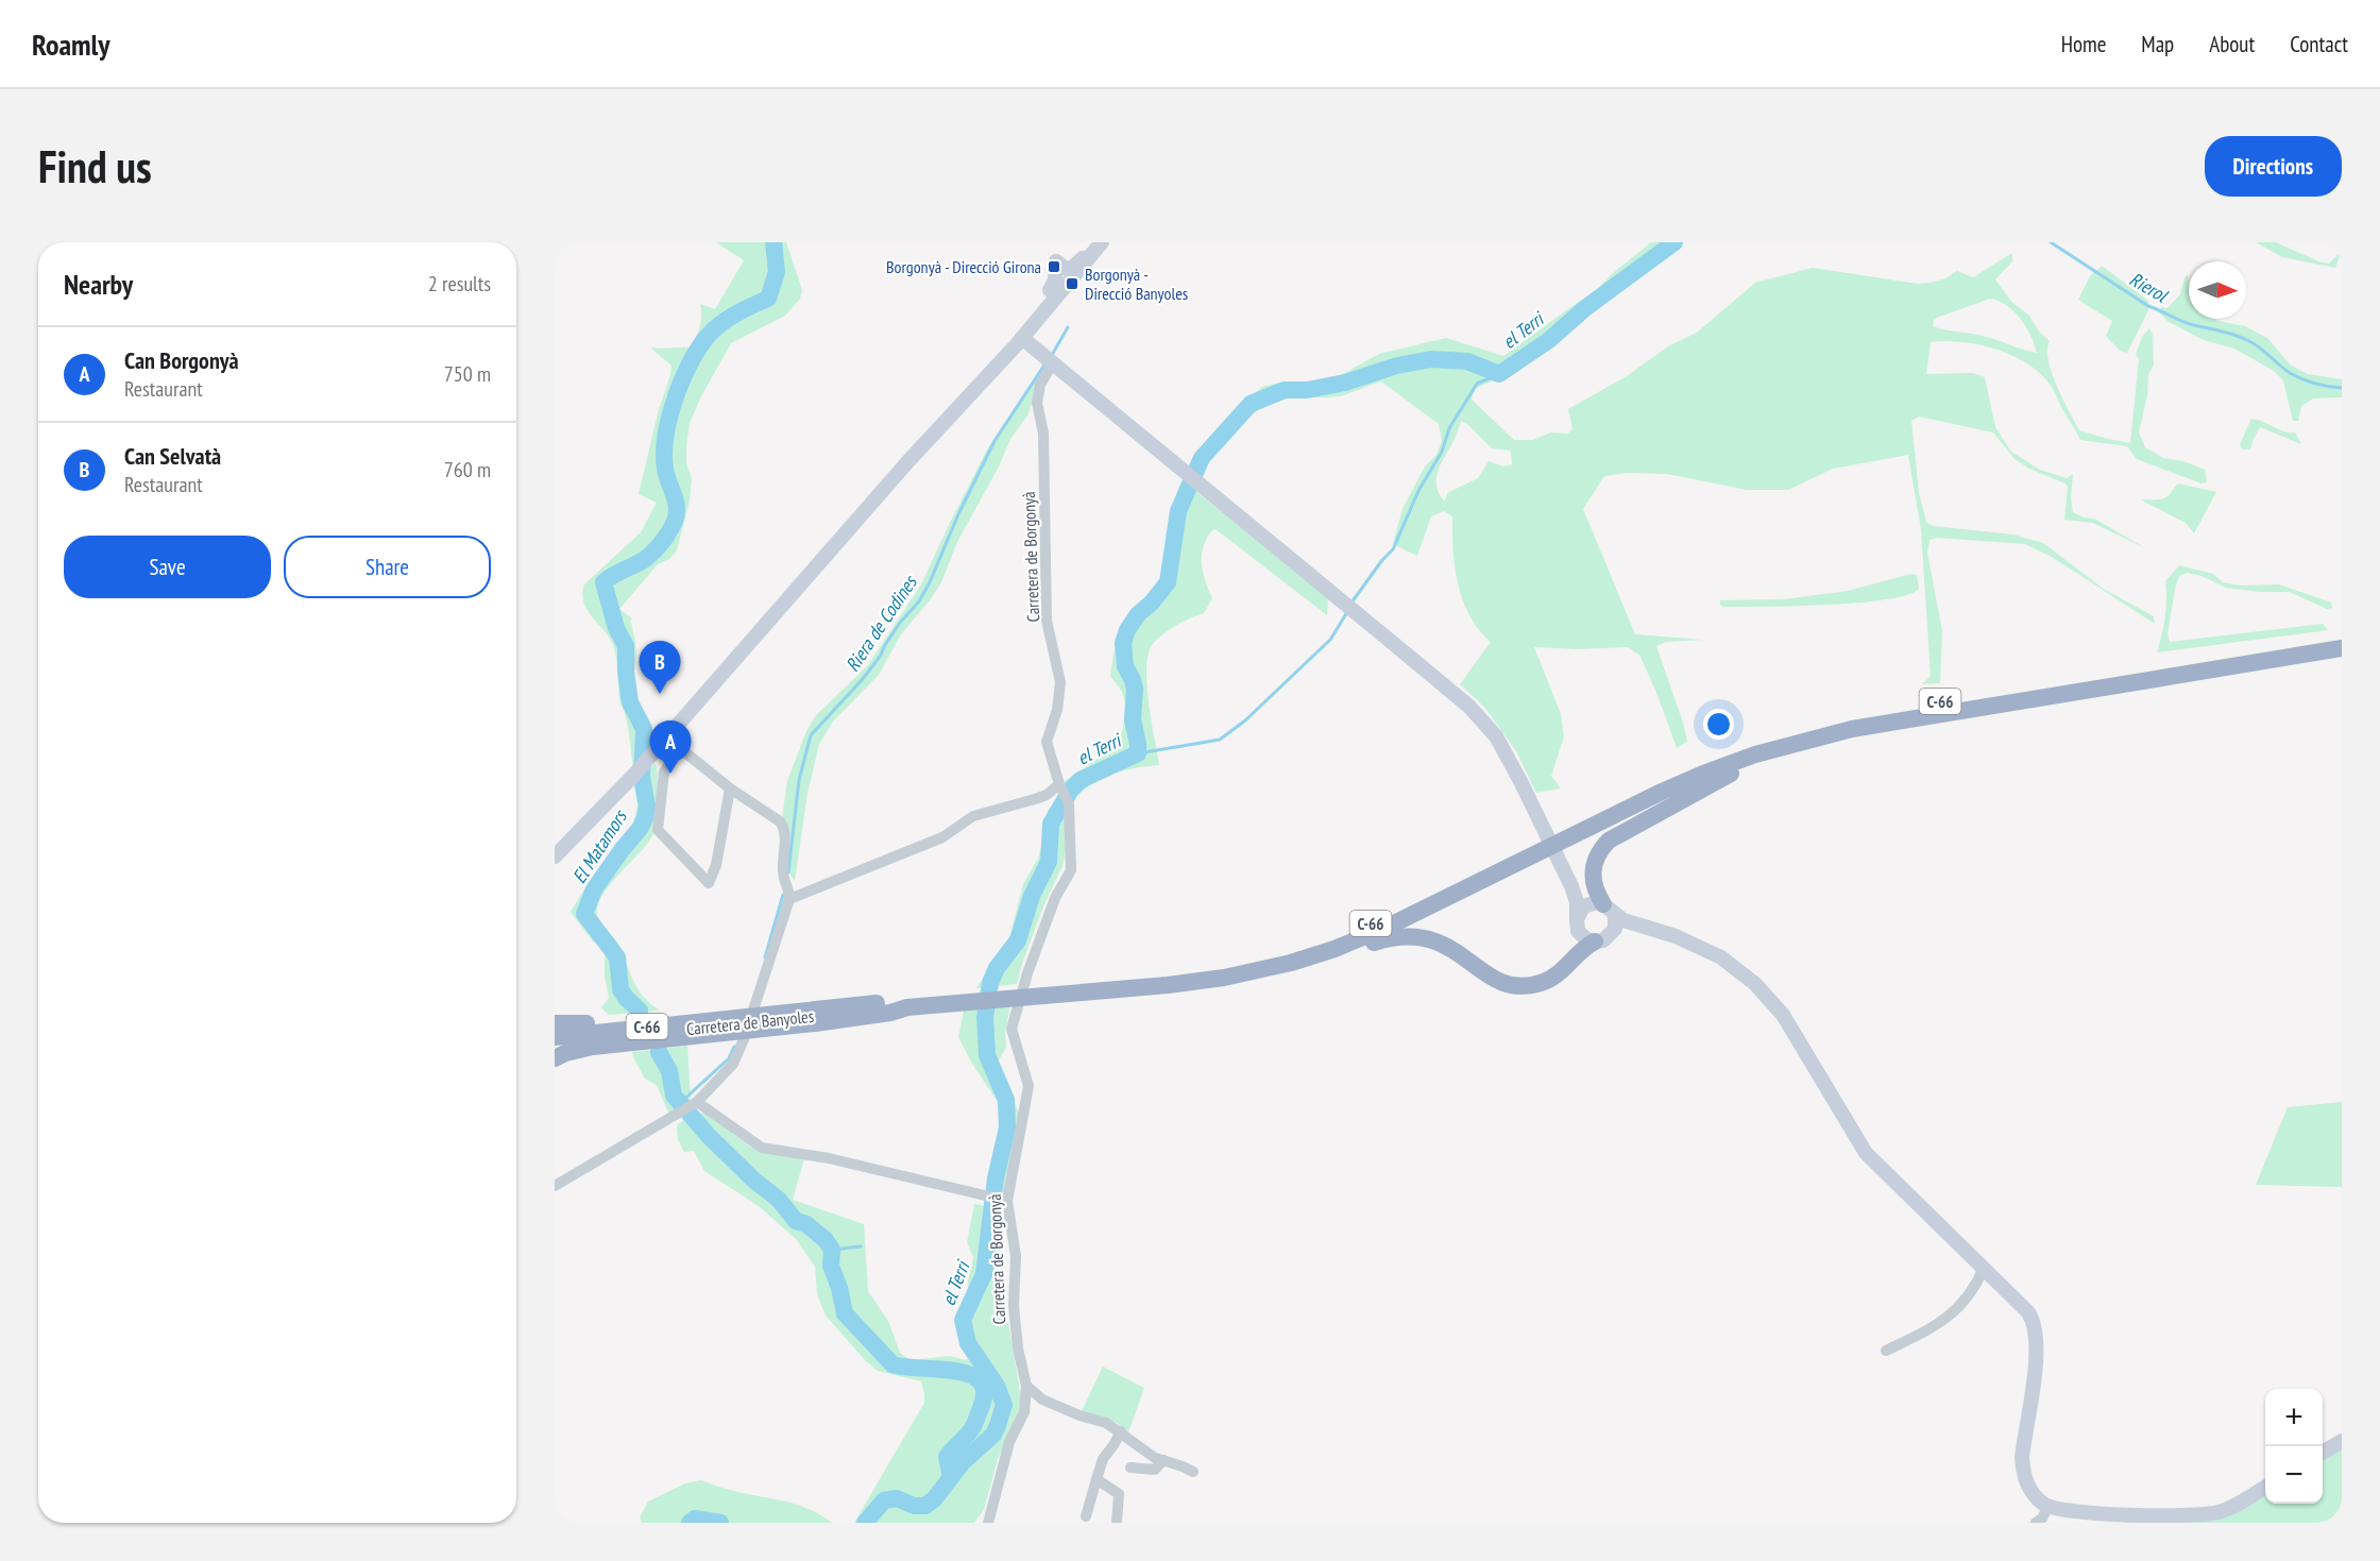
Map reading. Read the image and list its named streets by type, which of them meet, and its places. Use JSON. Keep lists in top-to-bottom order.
{
  "streets": {
    "highway": ["C-66", "Carretera de Banyoles"],
    "street": ["Carretera de Borgonyà"]
  },
  "crossings": [
    ["C-66", "Carretera de Banyoles"]
  ],
  "water": [
    "Rierol",
    "el Terri",
    "Riera de Codines",
    "El Matamors"
  ],
  "places": {
    "transit": ["Borgonyà - Direcció Girona", "Borgonyà - Direcció Banyoles"]
  },
  "north": "right",
  "page": {
    "header": "Roamly",
    "nav": [
      "Home",
      "Map",
      "About",
      "Contact"
    ],
    "buttons": [
      "Directions",
      ["Save", "Share"]
    ],
    "title": "Find us",
    "heading": ["Nearby", "2 results"],
    "list": [
      {
        "mark": "A",
        "name": "Can Borgonyà",
        "note": "Restaurant",
        "value": "750 m"
      },
      {
        "mark": "B",
        "name": "Can Selvatà",
        "note": "Restaurant",
        "value": "760 m"
      }
    ],
    "pins": ["B", "A"],
    "map_buttons": ["+", "−"]
  }
}
